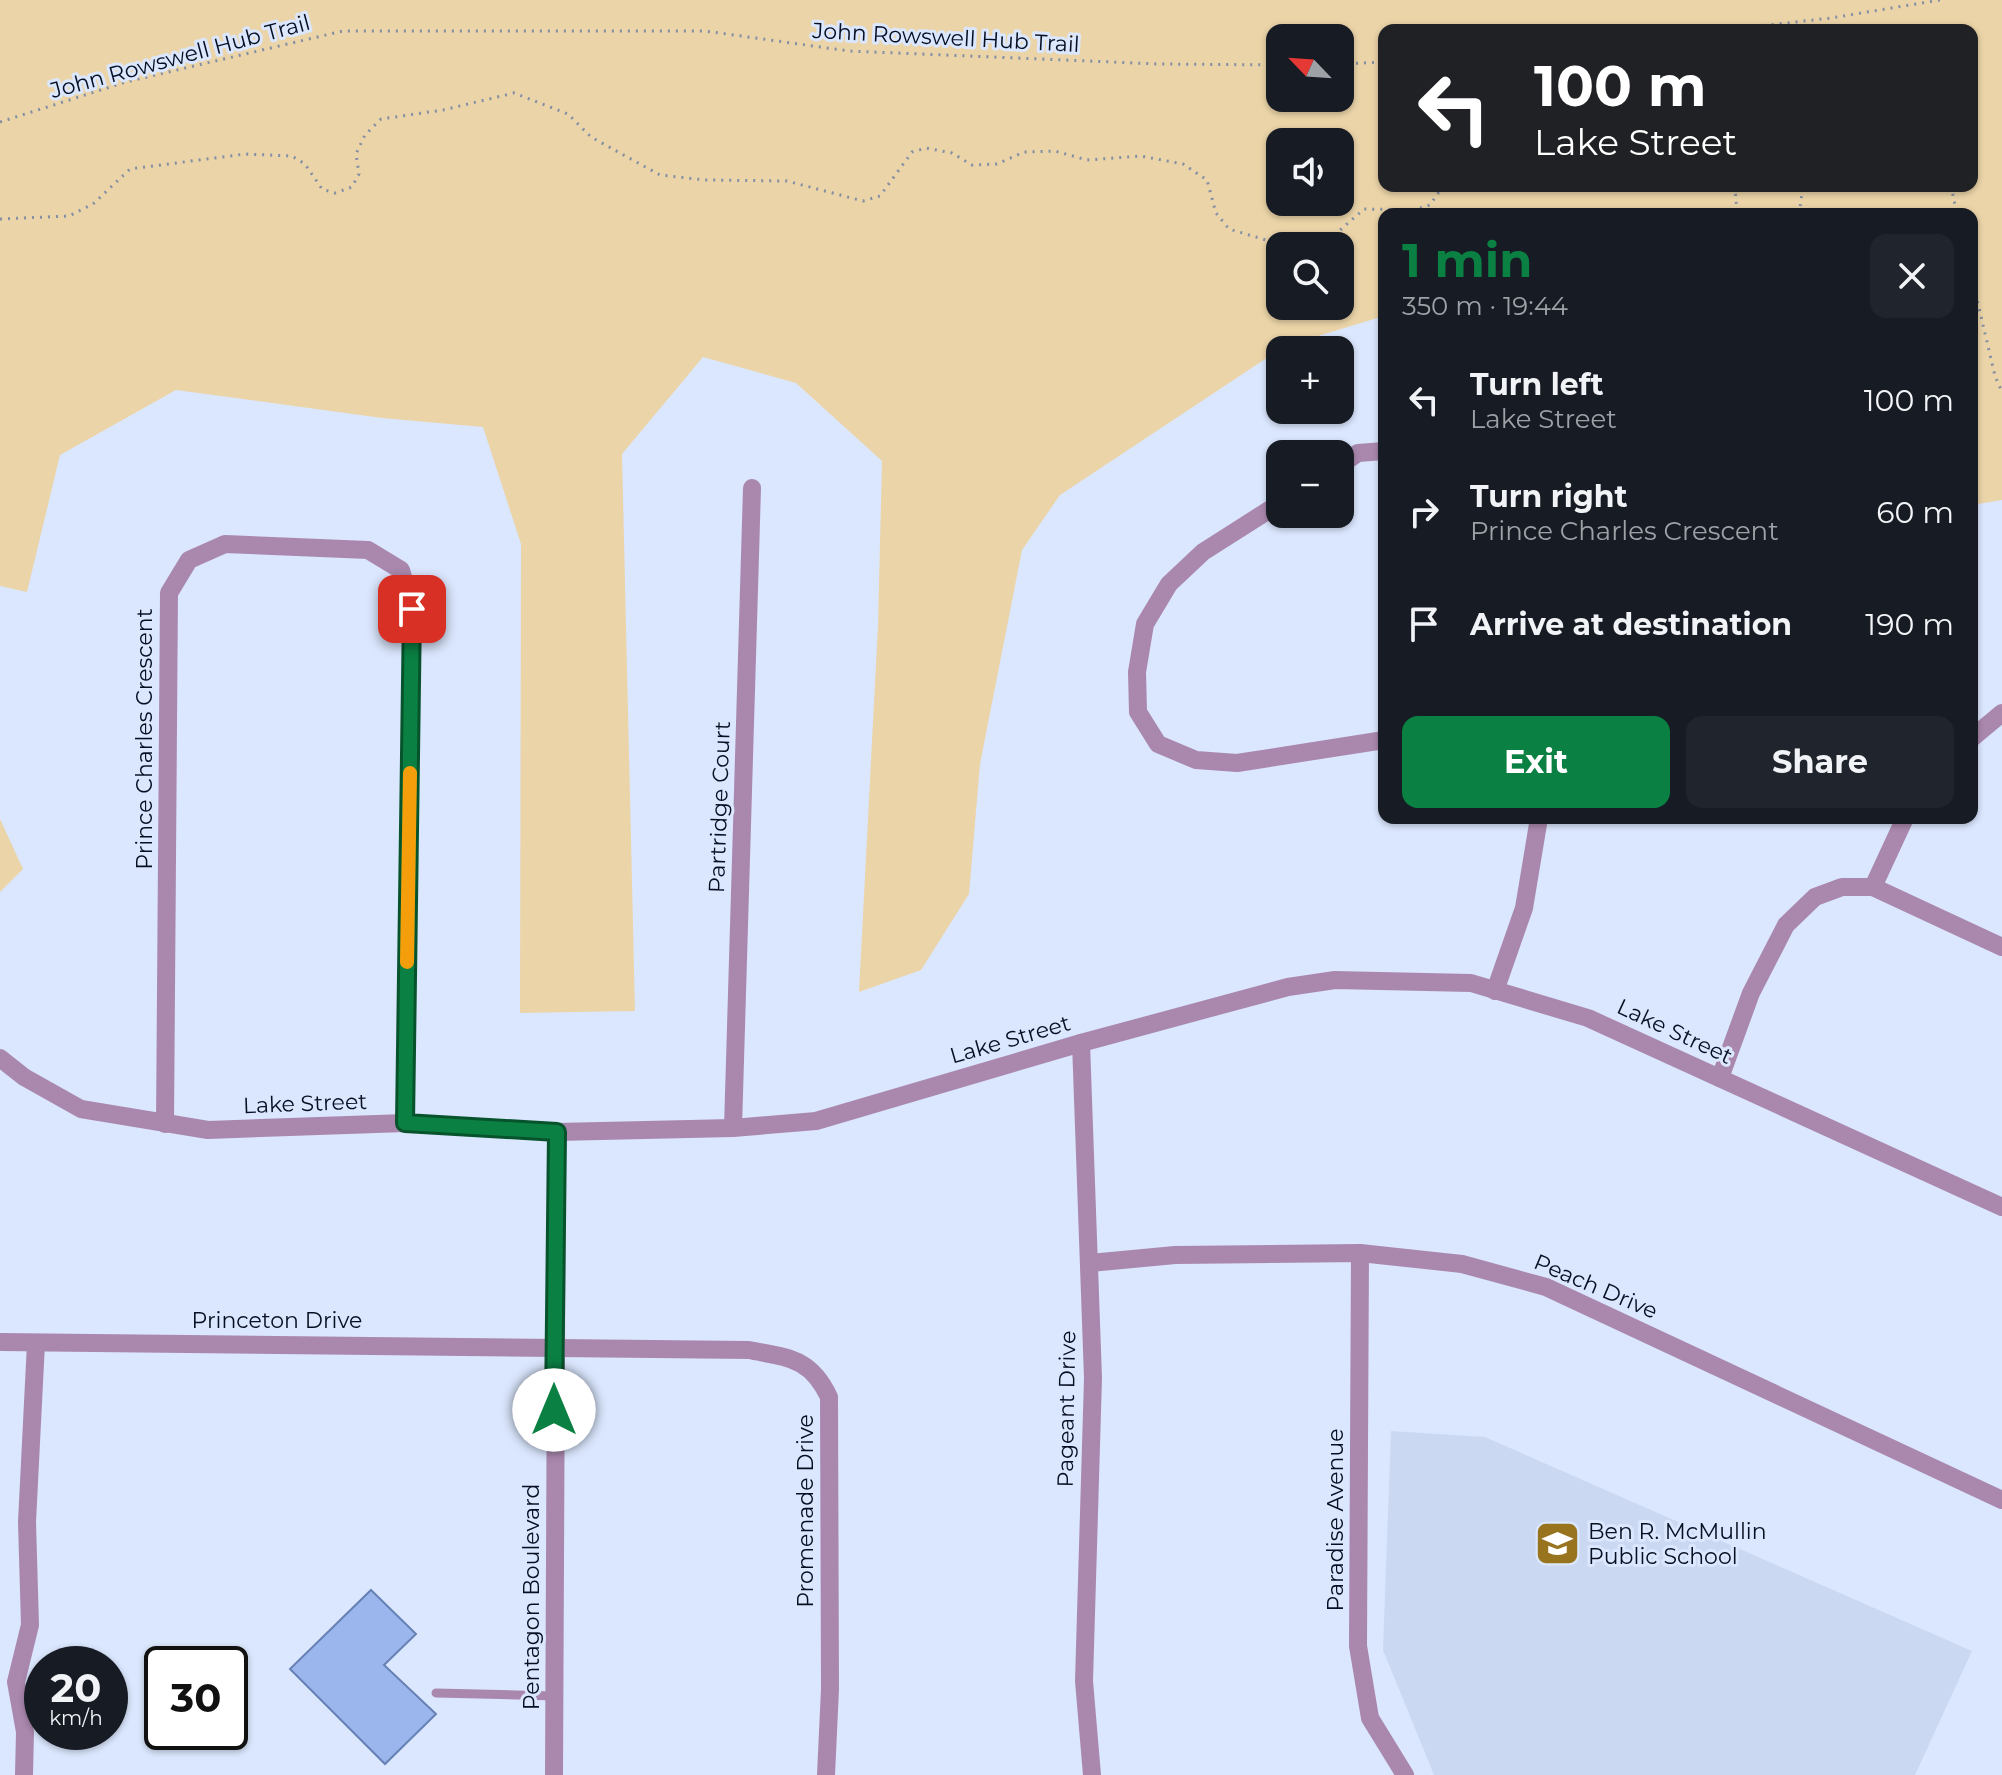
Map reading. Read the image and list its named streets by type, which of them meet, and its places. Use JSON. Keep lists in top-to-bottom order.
{
  "streets": {
    "street": [
      "Prince Charles Crescent",
      "Partridge Court",
      "Lake Street",
      "Peach Drive",
      "Princeton Drive",
      "Pageant Drive",
      "Promenade Drive",
      "Paradise Avenue",
      "Pentagon Boulevard"
    ],
    "path": ["John Rowswell Hub Trail"]
  },
  "crossings": [
    ["Prince Charles Crescent", "Lake Street"],
    ["Partridge Court", "Lake Street"],
    ["Lake Street", "Pageant Drive"],
    ["Lake Street", "Pentagon Boulevard"],
    ["Peach Drive", "Pageant Drive"],
    ["Peach Drive", "Paradise Avenue"],
    ["Princeton Drive", "Promenade Drive"],
    ["Princeton Drive", "Pentagon Boulevard"],
    ["Promenade Drive", "Pentagon Boulevard"]
  ],
  "places": {
    "school or university": ["Ben R. McMullin Public School"]
  },
  "north": "top left",
  "page": {
    "map_buttons": ["+", "−"],
    "turn": ["100 m", "Lake Street"],
    "heading": ["1 min", "350 m · 19:44"],
    "list": [
      {
        "name": "Turn left",
        "note": "Lake Street",
        "value": "100 m"
      },
      {
        "name": "Turn right",
        "note": "Prince Charles Crescent",
        "value": "60 m"
      },
      {
        "name": "Arrive at destination",
        "value": "190 m"
      }
    ],
    "buttons": ["Exit", "Share"],
    "speed": "20 km/h",
    "limit": "30"
  }
}
